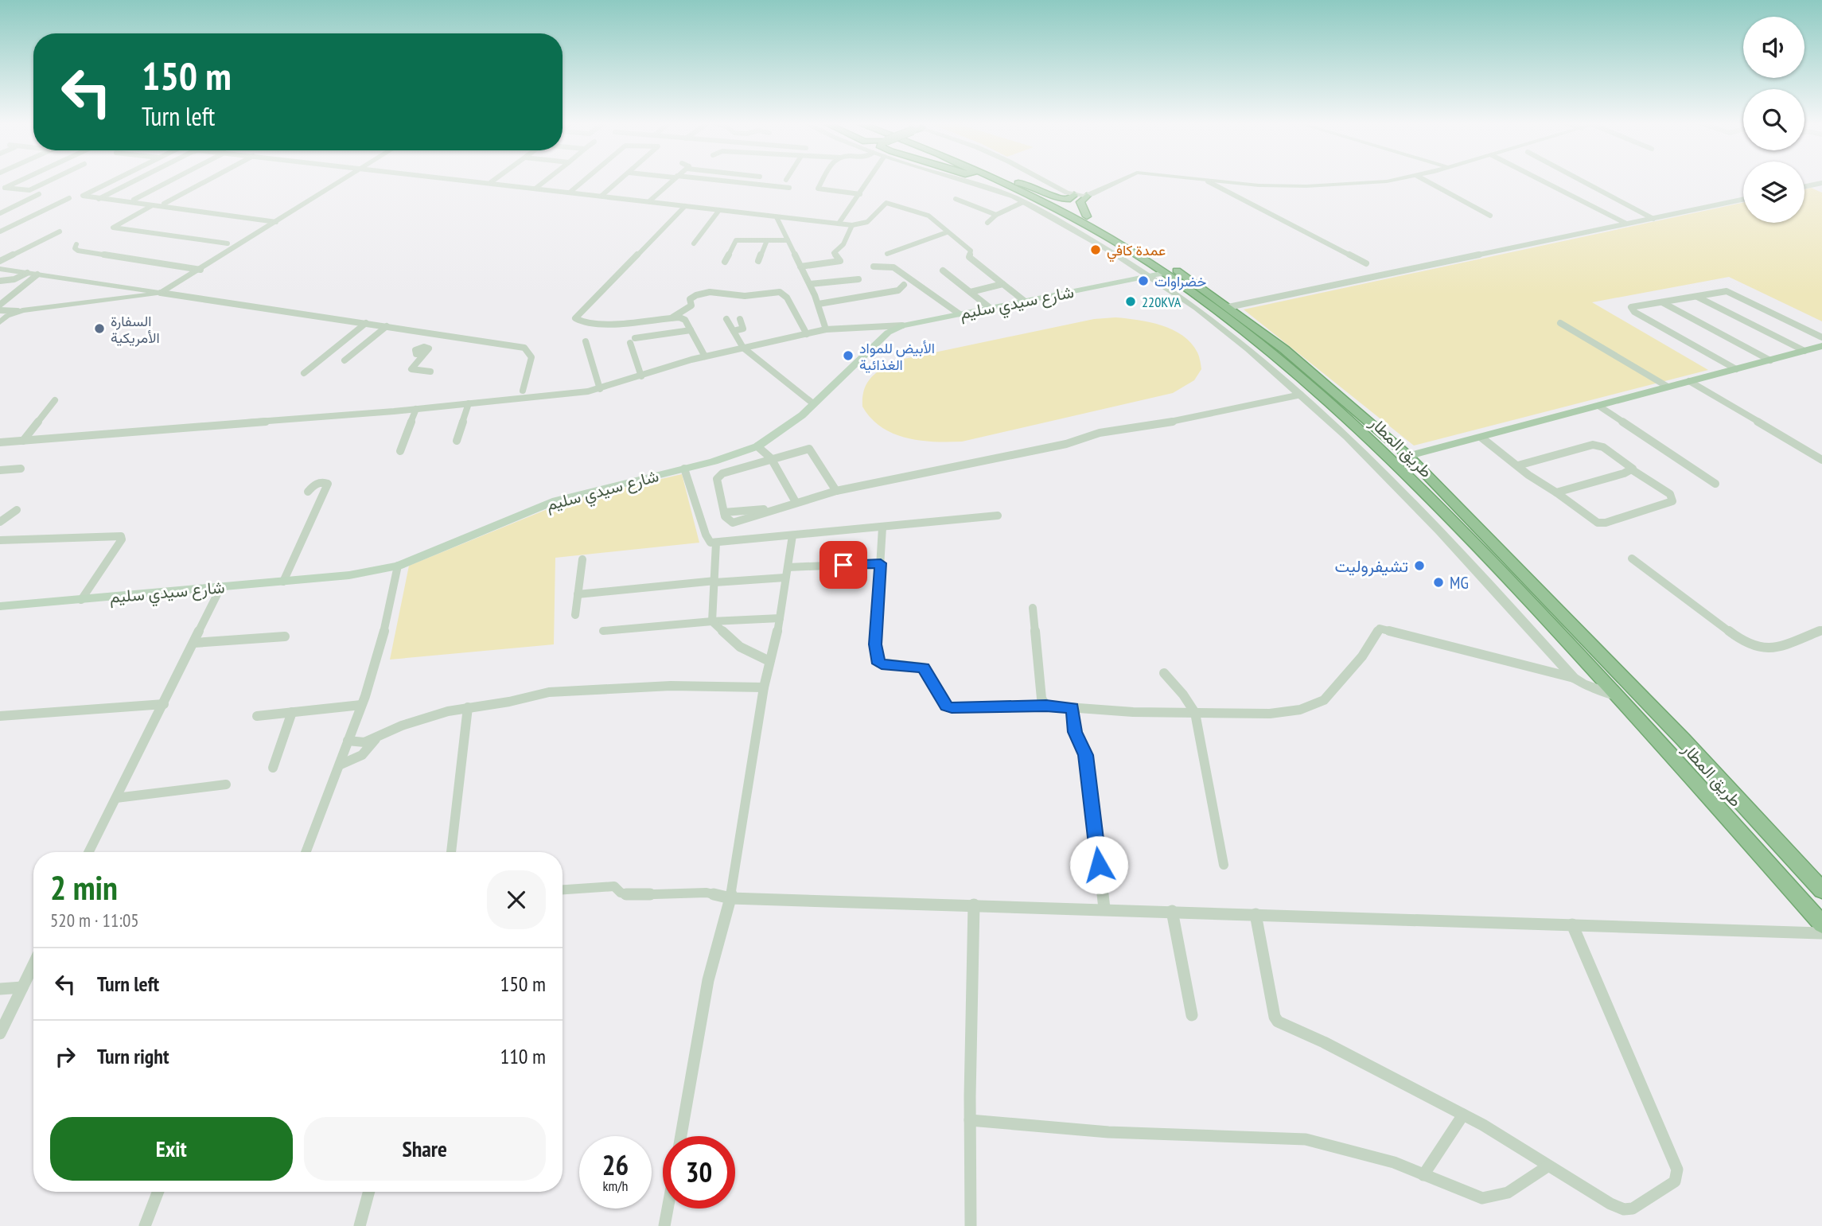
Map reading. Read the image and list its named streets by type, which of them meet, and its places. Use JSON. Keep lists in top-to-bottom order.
{
  "streets": {
    "highway": ["طريق المطار"],
    "main road": ["شارع سيدي سليم"]
  },
  "crossings": [
    ["شارع سيدي سليم", "طريق المطار"]
  ],
  "places": [
    "عمدة كافي",
    "خضراوات",
    "220KVA",
    "السفارة الأمريكية",
    "الأبيض للمواد الغذائية",
    "تشيفروليت",
    "MG"
  ],
  "page": {
    "turn": ["150 m", "Turn left"],
    "heading": ["2 min", "520 m · 11:05"],
    "list": [
      {
        "name": "Turn left",
        "value": "150 m"
      },
      {
        "name": "Turn right",
        "value": "110 m"
      }
    ],
    "buttons": ["Exit", "Share"],
    "speed": "26 km/h",
    "limit": "30"
  }
}
